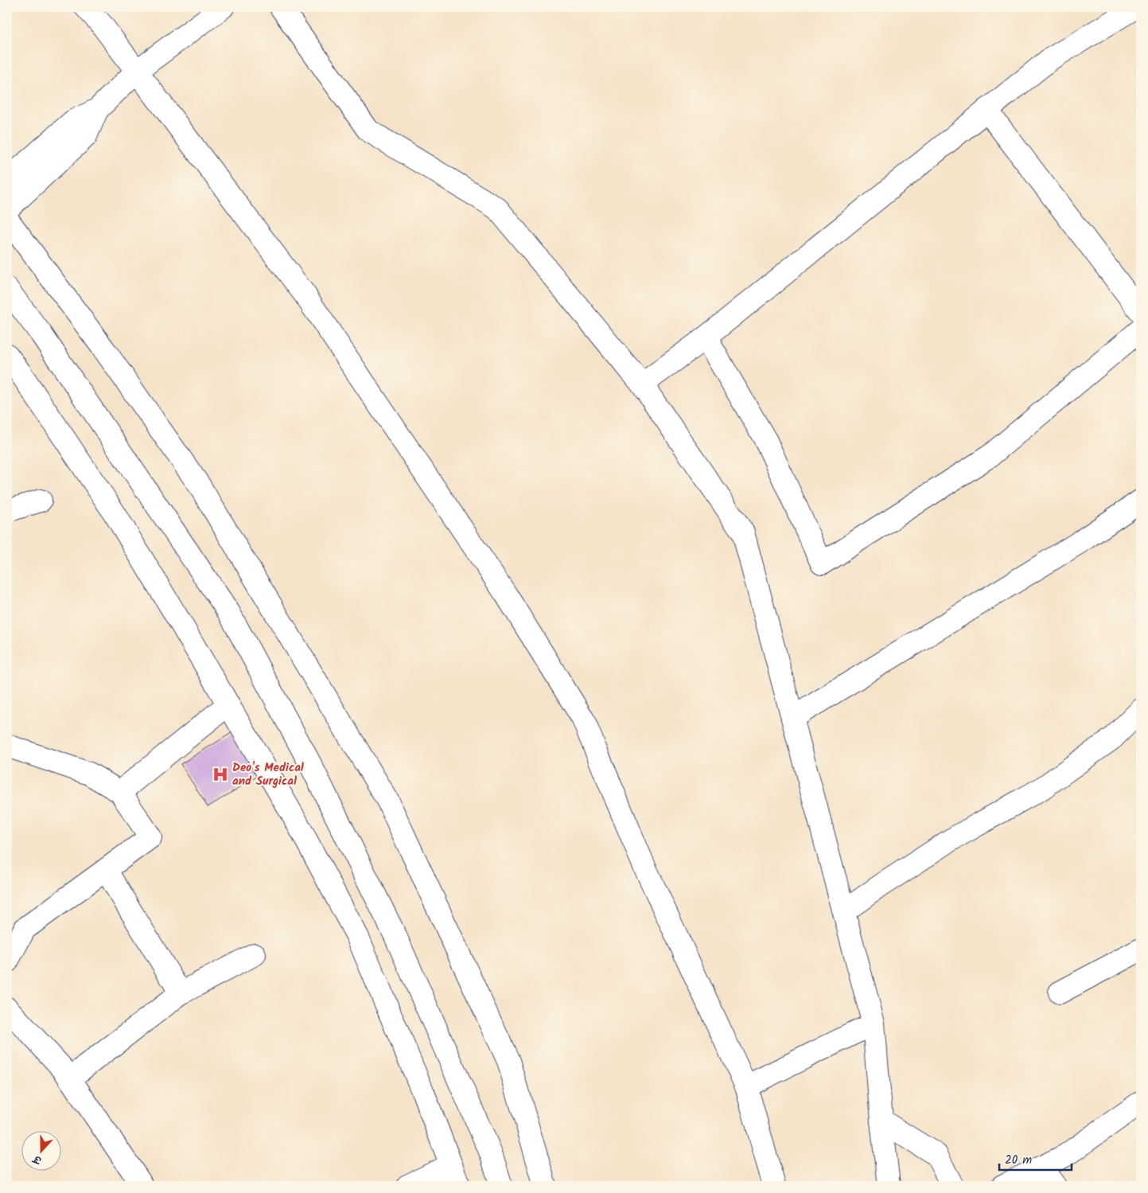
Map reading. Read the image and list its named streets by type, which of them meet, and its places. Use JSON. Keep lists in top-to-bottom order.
{
  "places": {
    "hospital": ["Deo's Medical and Surgical"]
  },
  "scale_bar": "20 m",
  "north": "bottom"
}
